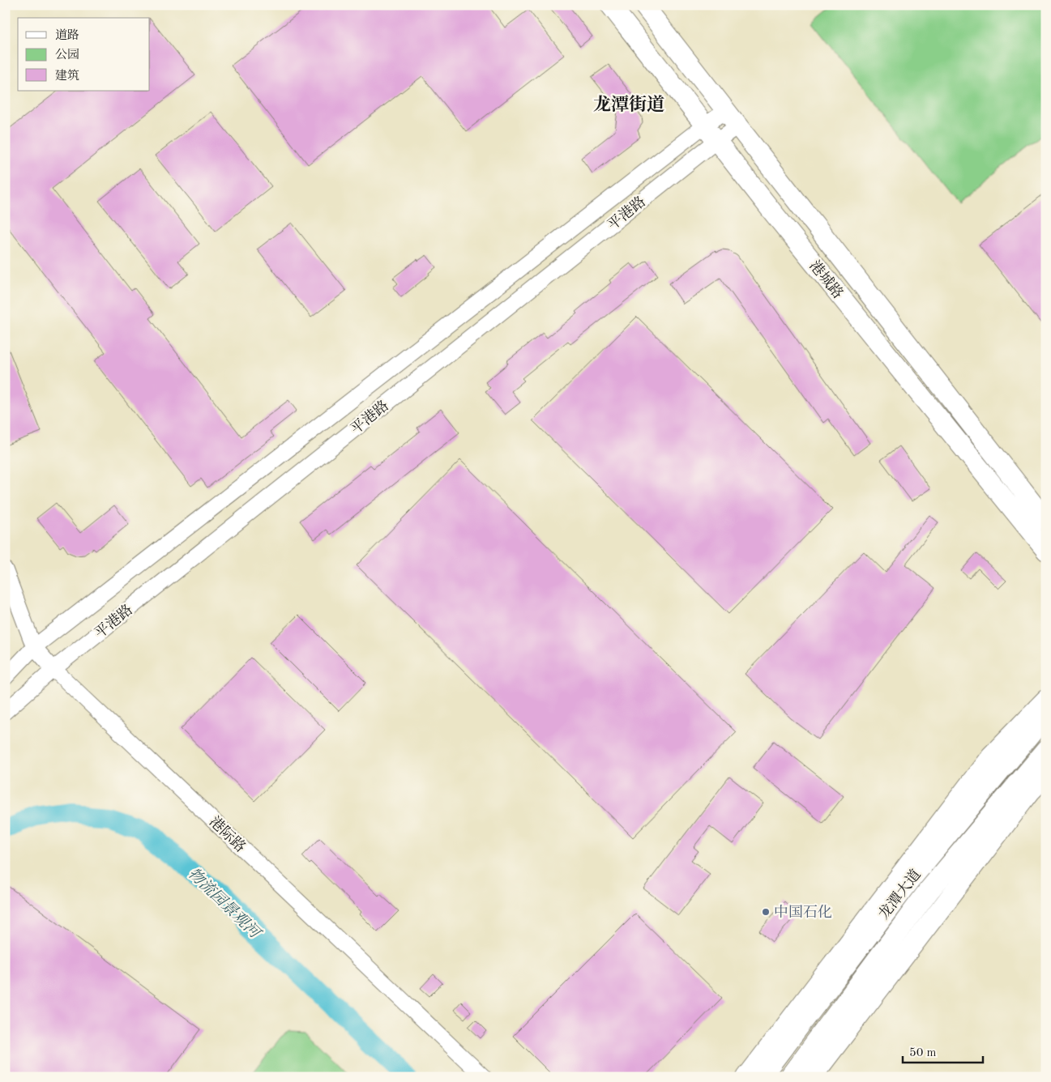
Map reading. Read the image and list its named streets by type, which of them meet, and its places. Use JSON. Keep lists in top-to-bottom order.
{
  "streets": {
    "highway": ["龙潭大道"],
    "main road": ["港城路"],
    "street": ["平港路", "港际路"]
  },
  "crossings": [
    ["平港路", "港城路"],
    ["平港路", "港际路"]
  ],
  "districts": ["龙潭街道"],
  "water": ["物流园景观河"],
  "places": ["中国石化"],
  "legend": ["道路", "公园", "建筑"],
  "scale_bar": "50 m"
}
